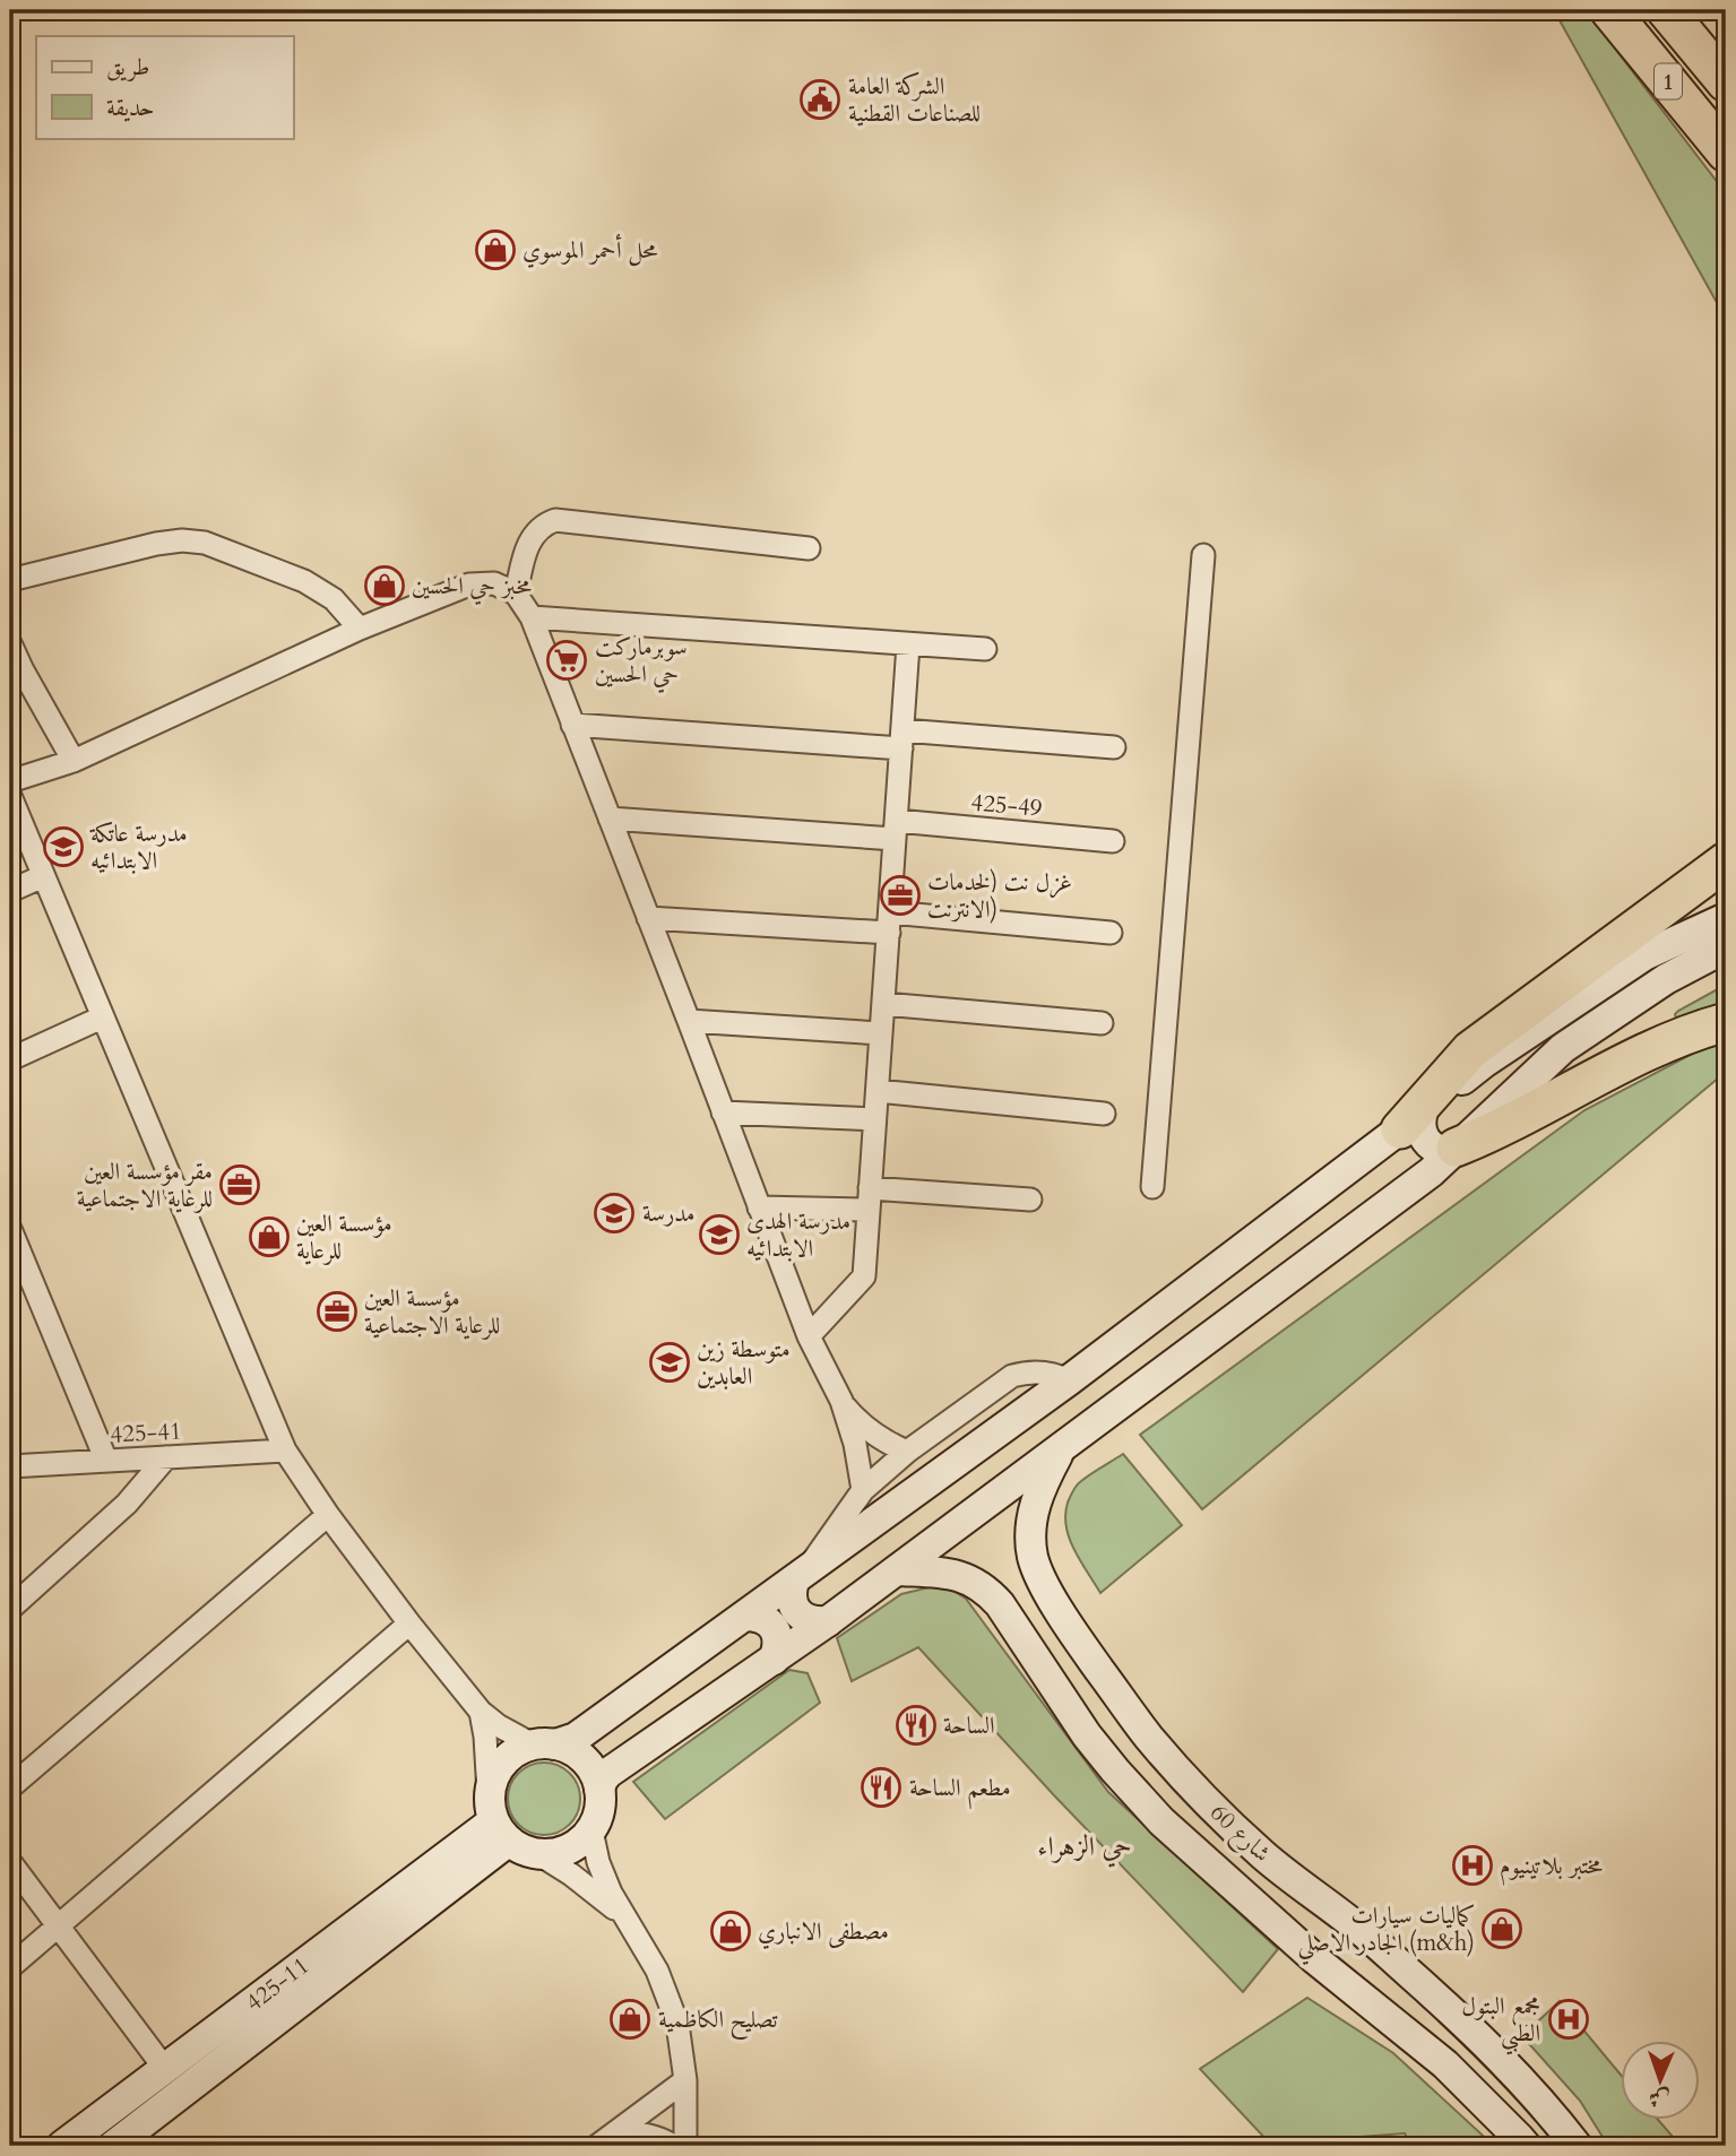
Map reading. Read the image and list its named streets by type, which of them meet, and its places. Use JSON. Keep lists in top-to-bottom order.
{
  "streets": {
    "highway": ["1"],
    "street": [
      "425-49",
      "425-41",
      "شارع 60",
      "425-11"
    ]
  },
  "districts": ["حي الزهراء"],
  "places": {
    "public building": ["الشركة العامة للصناعات القطنية"],
    "shop": [
      "محل أحمر الموسوي",
      "مخبز حي الحسين",
      "مؤسسة العين للرعاية",
      "كماليات سيارات الجادر الاصلي (m&h)",
      "مصطفى الانباري",
      "تصليح الكاظمية"
    ],
    "supermarket": ["سوبرماركت حي الحسين"],
    "school or university": [
      "مدرسة عاتكة الابتدائيه",
      "مدرسة",
      "مدرسة الهدى الابتدائيه",
      "متوسطة زين العابدين"
    ],
    "office": ["غزل نت (لخدمات الانترنت)", "مقر مؤسسة العين للرعاية الاجتماعية", "مؤسسة العين للرعاية الاجتماعية"],
    "restaurant": ["الساحة", "مطعم الساحة"],
    "hospital": ["مختبر بلاتينيوم", "مجمع البتول الطبي"]
  },
  "legend": ["طريق", "حديقة"],
  "north": "bottom"
}
